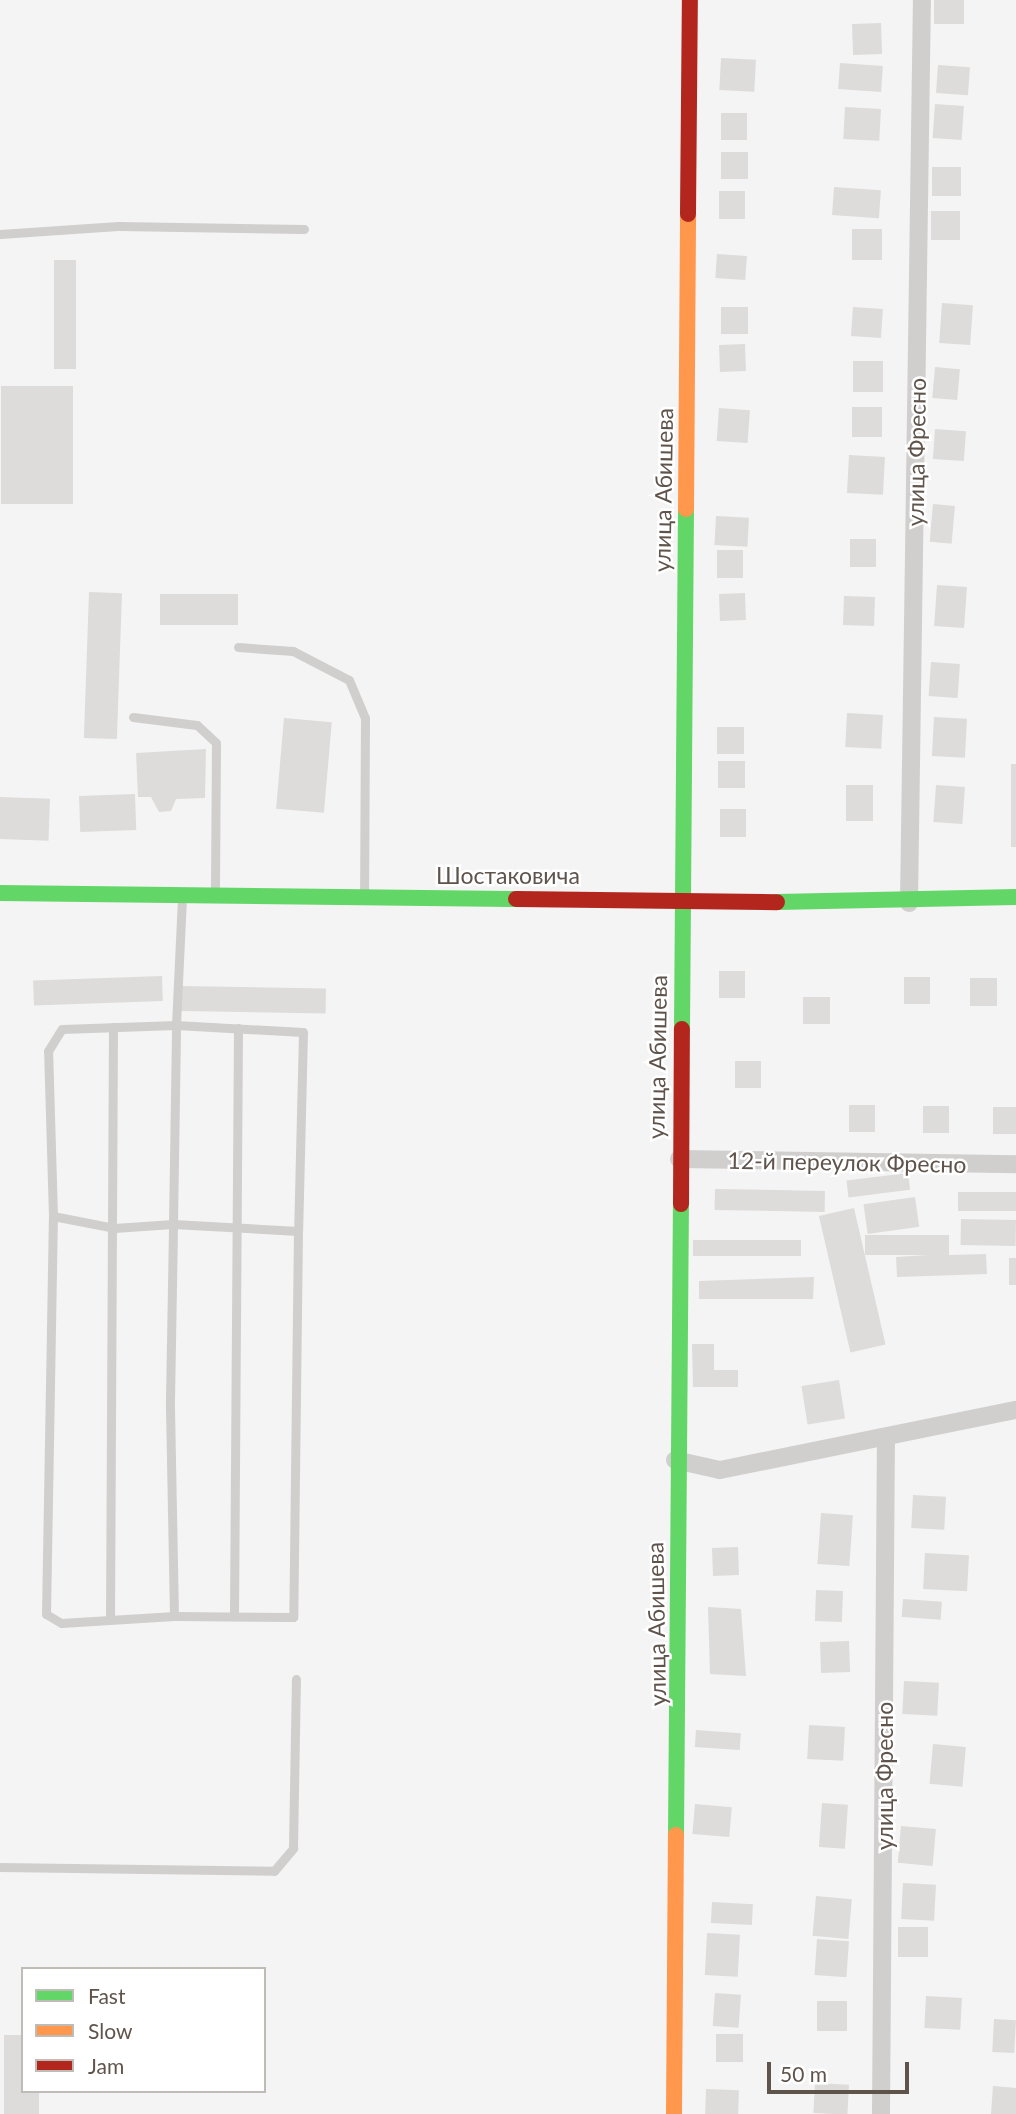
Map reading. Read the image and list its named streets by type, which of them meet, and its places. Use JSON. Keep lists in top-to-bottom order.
{
  "streets": {
    "street": [
      "улица Фресно",
      "улица Абишева",
      "Шостаковича",
      "12-й переулок Фресно"
    ]
  },
  "crossings": [
    ["улица Фресно", "Шостаковича"],
    ["улица Абишева", "Шостаковича"],
    ["улица Абишева", "12-й переулок Фресно"]
  ],
  "legend": ["Fast", "Slow", "Jam"],
  "scale_bar": "50 m"
}
